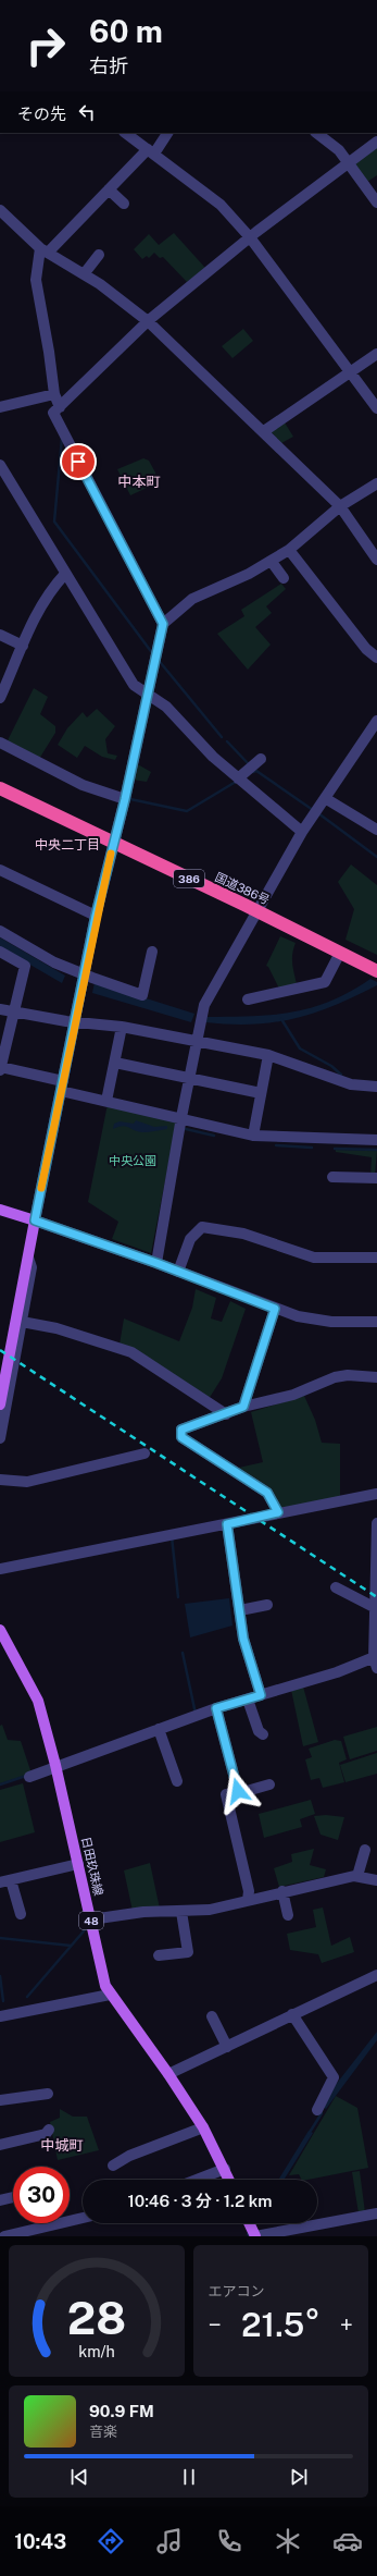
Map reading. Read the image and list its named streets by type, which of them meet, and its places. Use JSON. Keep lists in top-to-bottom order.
{
  "streets": {
    "highway": ["386", "国道386号"],
    "main road": ["日田玖珠線", "48"]
  },
  "districts": ["中本町", "中央二丁目", "中城町"],
  "parks": ["中央公園"],
  "page": {
    "turn": ["60 m", "右折"],
    "then": "その先",
    "limit": "30",
    "trip": "10:46 · 3 分 · 1.2 km",
    "tile": "エアコン",
    "heat": ["−", "21.5°", "+"],
    "song": ["90.9 FM", "音楽"],
    "tabs": "10:43",
    "gauge": ["28", "km/h"]
  }
}
